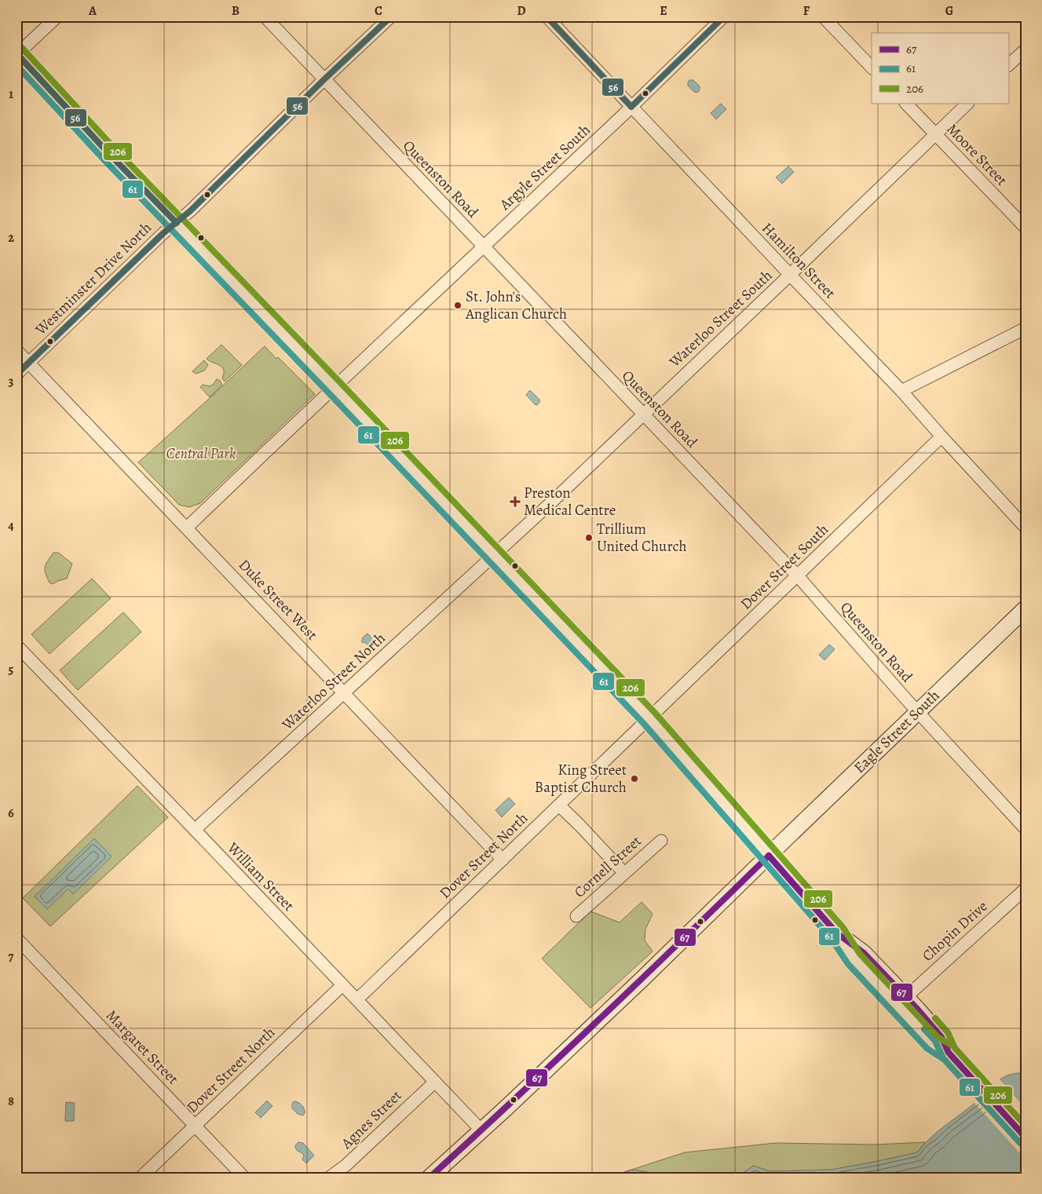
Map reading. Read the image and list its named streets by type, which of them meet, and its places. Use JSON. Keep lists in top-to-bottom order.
{
  "streets": {
    "main road": ["Eagle Street South"],
    "street": [
      "Moore Street",
      "Argyle Street South",
      "Queenston Road",
      "Hamilton Street",
      "Westminster Drive North",
      "Waterloo Street South",
      "Dover Street South",
      "Duke Street West",
      "Waterloo Street North",
      "Dover Street North",
      "Cornell Street",
      "William Street",
      "Chopin Drive",
      "Margaret Street",
      "Agnes Street"
    ]
  },
  "crossings": [
    ["Moore Street", "Waterloo Street South"],
    ["Argyle Street South", "Queenston Road"],
    ["Argyle Street South", "Hamilton Street"],
    ["Argyle Street South", "Duke Street West"],
    ["Queenston Road", "Westminster Drive North"],
    ["Queenston Road", "Waterloo Street South"],
    ["Queenston Road", "Dover Street South"],
    ["Queenston Road", "Eagle Street South"],
    ["Hamilton Street", "Waterloo Street South"],
    ["Hamilton Street", "Dover Street South"],
    ["Westminster Drive North", "Duke Street West"],
    ["Waterloo Street South", "Waterloo Street North"],
    ["Dover Street South", "Dover Street North"],
    ["Duke Street West", "Waterloo Street North"],
    ["Duke Street West", "Dover Street North"],
    ["Waterloo Street North", "William Street"],
    ["Eagle Street South", "William Street"],
    ["Dover Street North", "William Street"],
    ["Dover Street North", "Margaret Street"],
    ["William Street", "Agnes Street"]
  ],
  "parks": ["Central Park"],
  "places": {
    "other": ["St. John's Anglican Church", "Trillium United Church", "King Street Baptist Church"],
    "health": ["Preston Medical Centre"]
  },
  "lines": [
    "transit line 56",
    "transit line 206",
    "transit line 61",
    "transit line 67"
  ],
  "legend": ["67", "61", "206"],
  "grid": {
    "columns": [
      "A",
      "B",
      "C",
      "D",
      "E",
      "F",
      "G"
    ],
    "rows": [
      "1",
      "2",
      "3",
      "4",
      "5",
      "6",
      "7",
      "8"
    ]
  }
}
